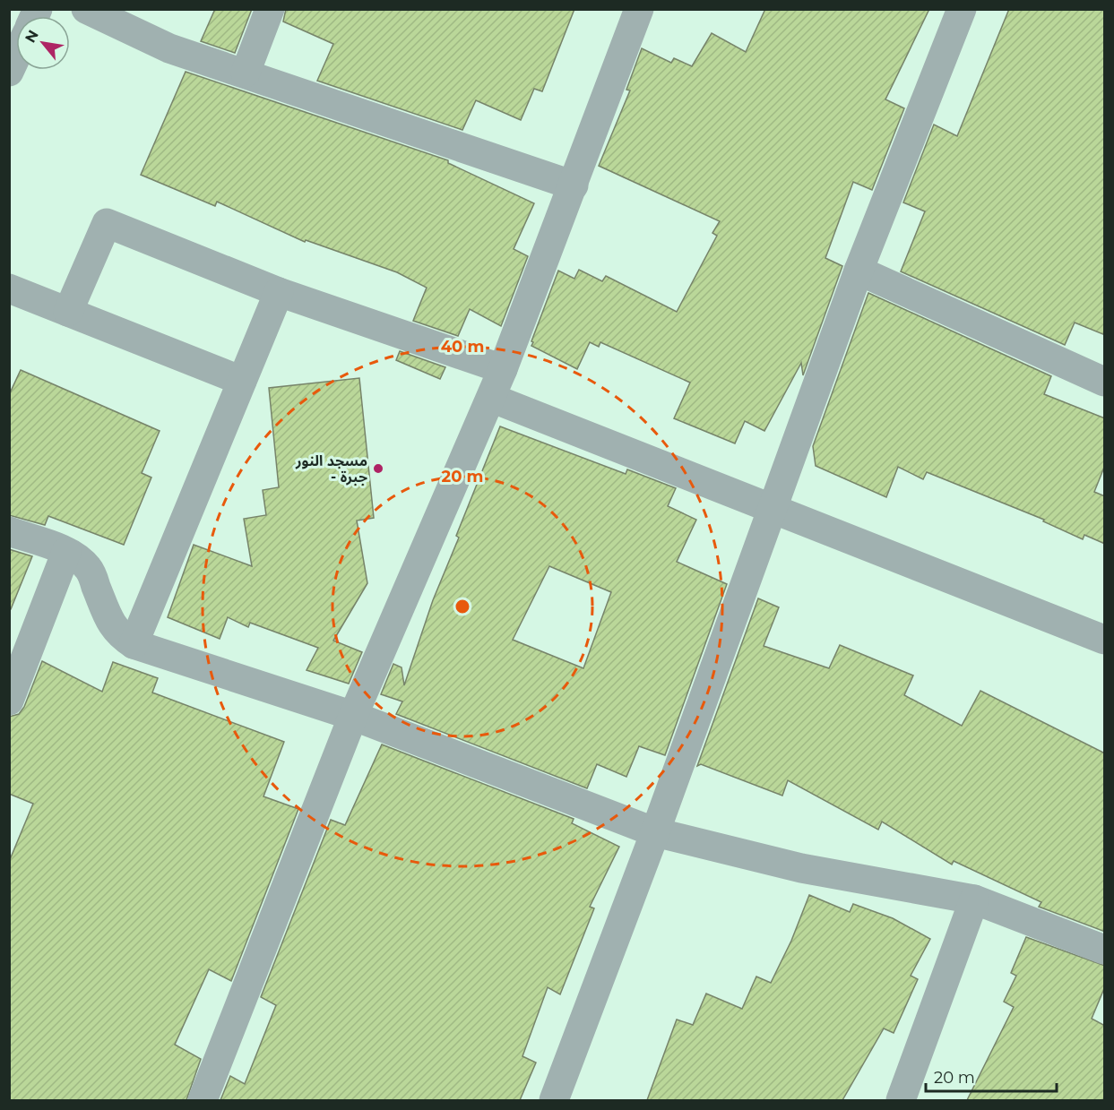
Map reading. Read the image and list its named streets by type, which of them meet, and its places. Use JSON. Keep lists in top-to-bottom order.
{
  "places": ["مسجد النور - جبرة"],
  "scale_bar": "20 m",
  "north": "top left",
  "rings": ["40 m", "20 m"]
}
